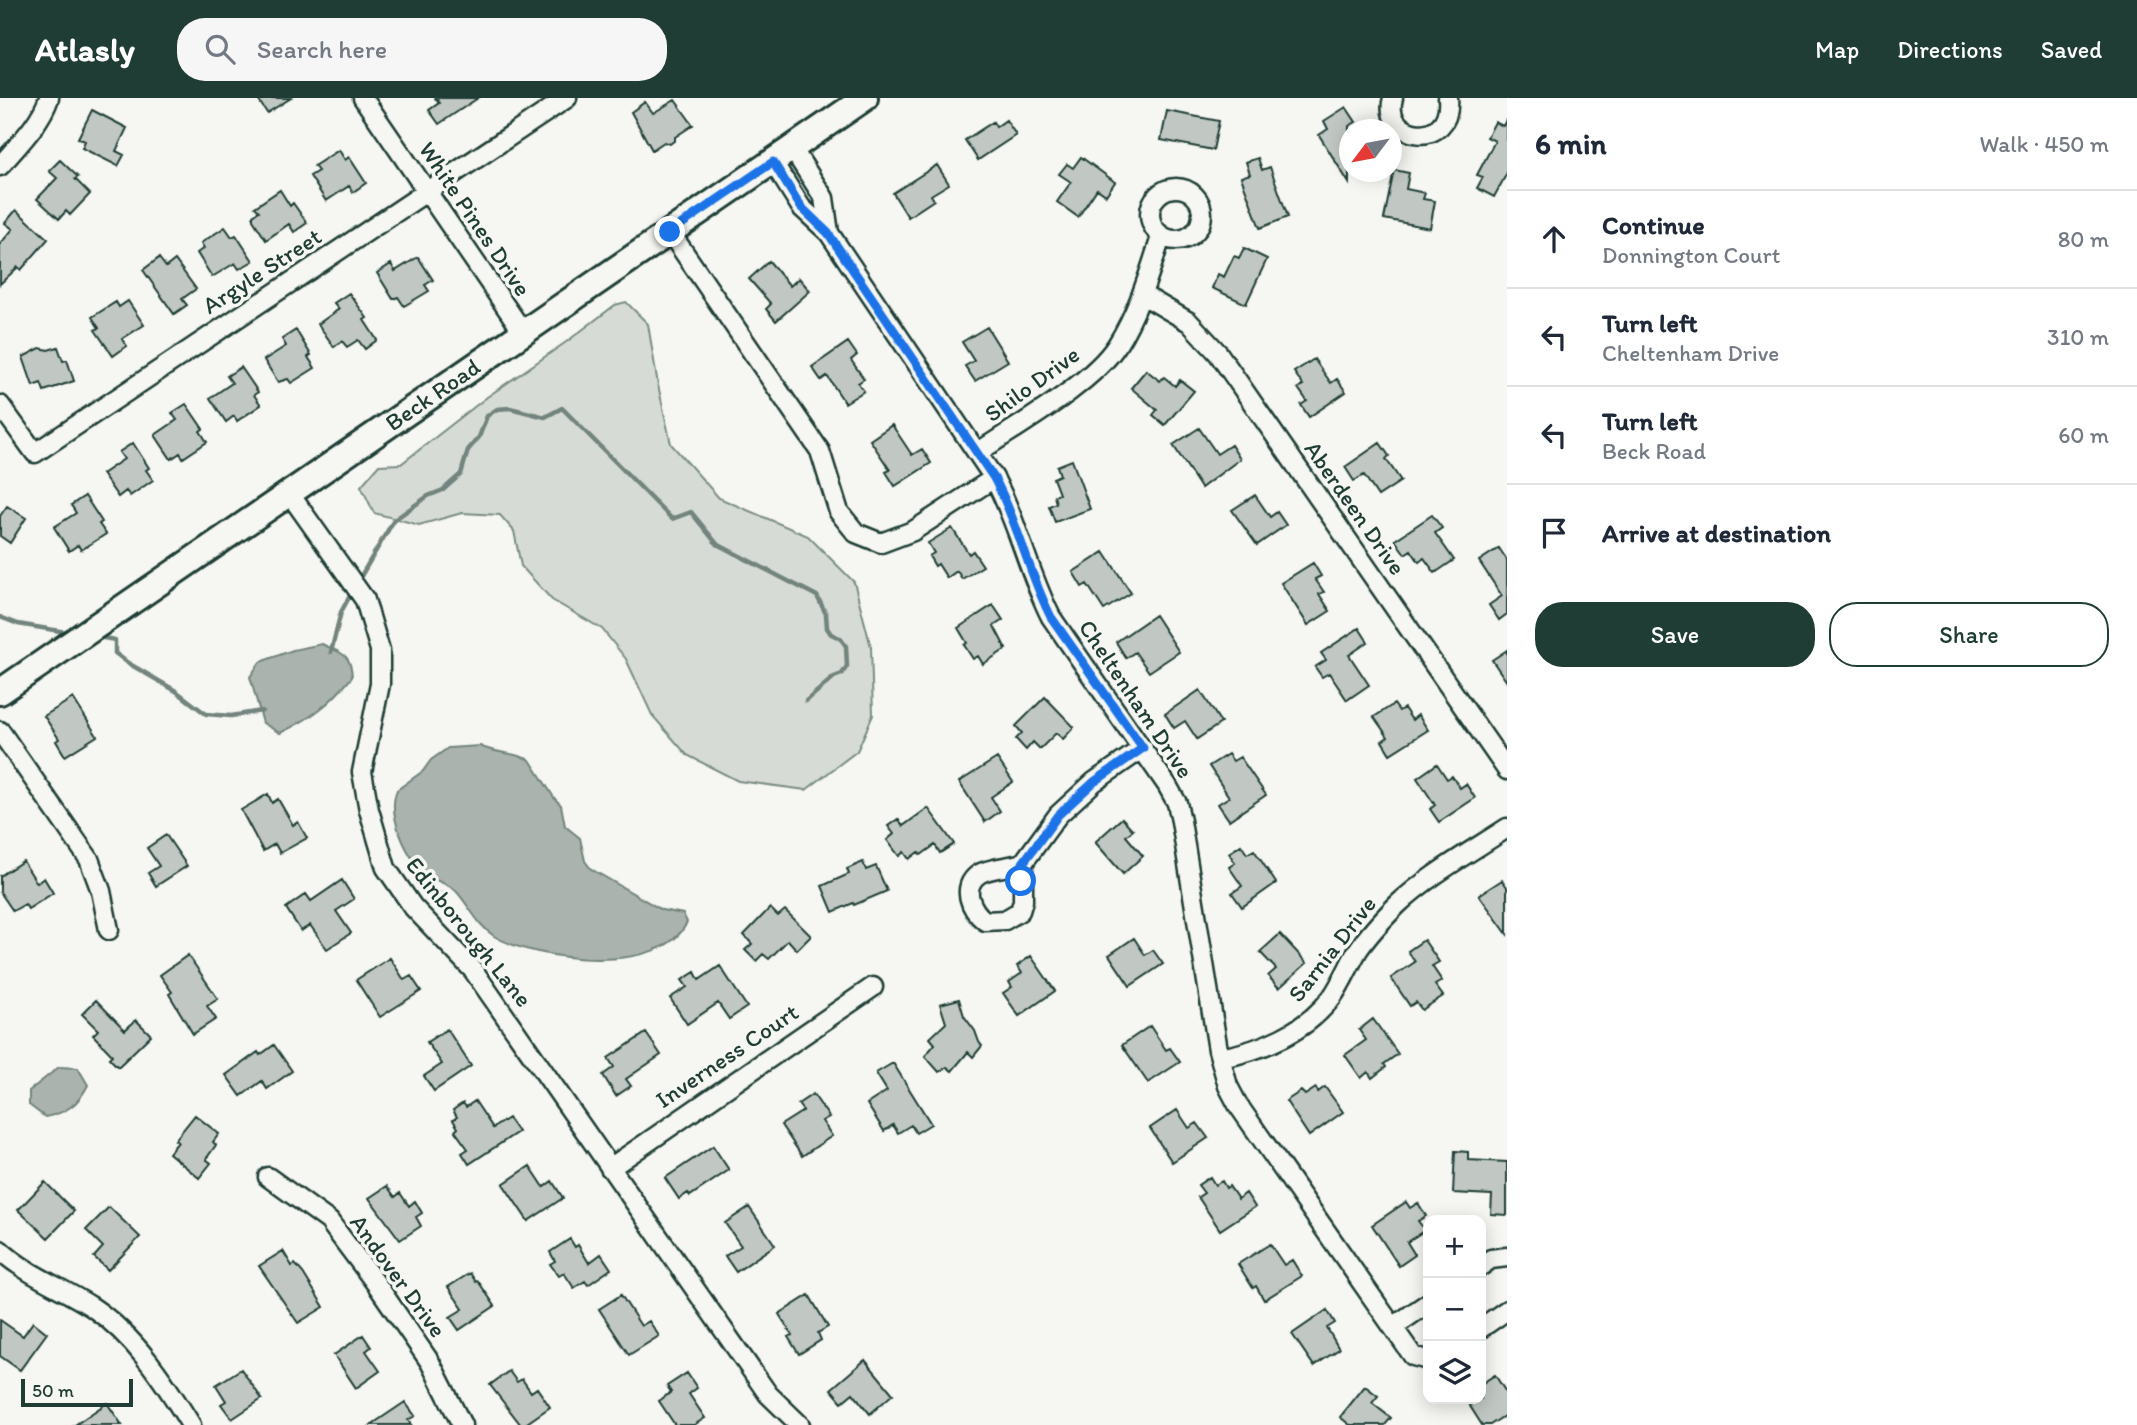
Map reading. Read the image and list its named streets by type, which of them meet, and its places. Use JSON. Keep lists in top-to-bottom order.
{
  "streets": {
    "main road": ["Beck Road"],
    "street": [
      "White Pines Drive",
      "Argyle Street",
      "Shilo Drive",
      "Aberdeen Drive",
      "Cheltenham Drive",
      "Edinborough Lane",
      "Sarnia Drive",
      "Inverness Court",
      "Andover Drive"
    ]
  },
  "crossings": [
    ["White Pines Drive", "Argyle Street"],
    ["White Pines Drive", "Beck Road"],
    ["Shilo Drive", "Aberdeen Drive"],
    ["Shilo Drive", "Cheltenham Drive"],
    ["Beck Road", "Cheltenham Drive"],
    ["Beck Road", "Edinborough Lane"],
    ["Cheltenham Drive", "Sarnia Drive"],
    ["Edinborough Lane", "Inverness Court"]
  ],
  "scale_bar": "50 m",
  "north": "bottom left",
  "page": {
    "header": "Atlasly",
    "search": "Search here",
    "nav": ["Map", "Directions", "Saved"],
    "heading": ["6 min", "Walk · 450 m"],
    "list": [
      ["Continue", "Donnington Court", "80 m"],
      ["Turn left", "Cheltenham Drive", "310 m"],
      ["Turn left", "Beck Road", "60 m"],
      "Arrive at destination"
    ],
    "buttons": ["Save", "Share"],
    "map_buttons": ["+", "−"],
    "scale": "50 m"
  }
}
